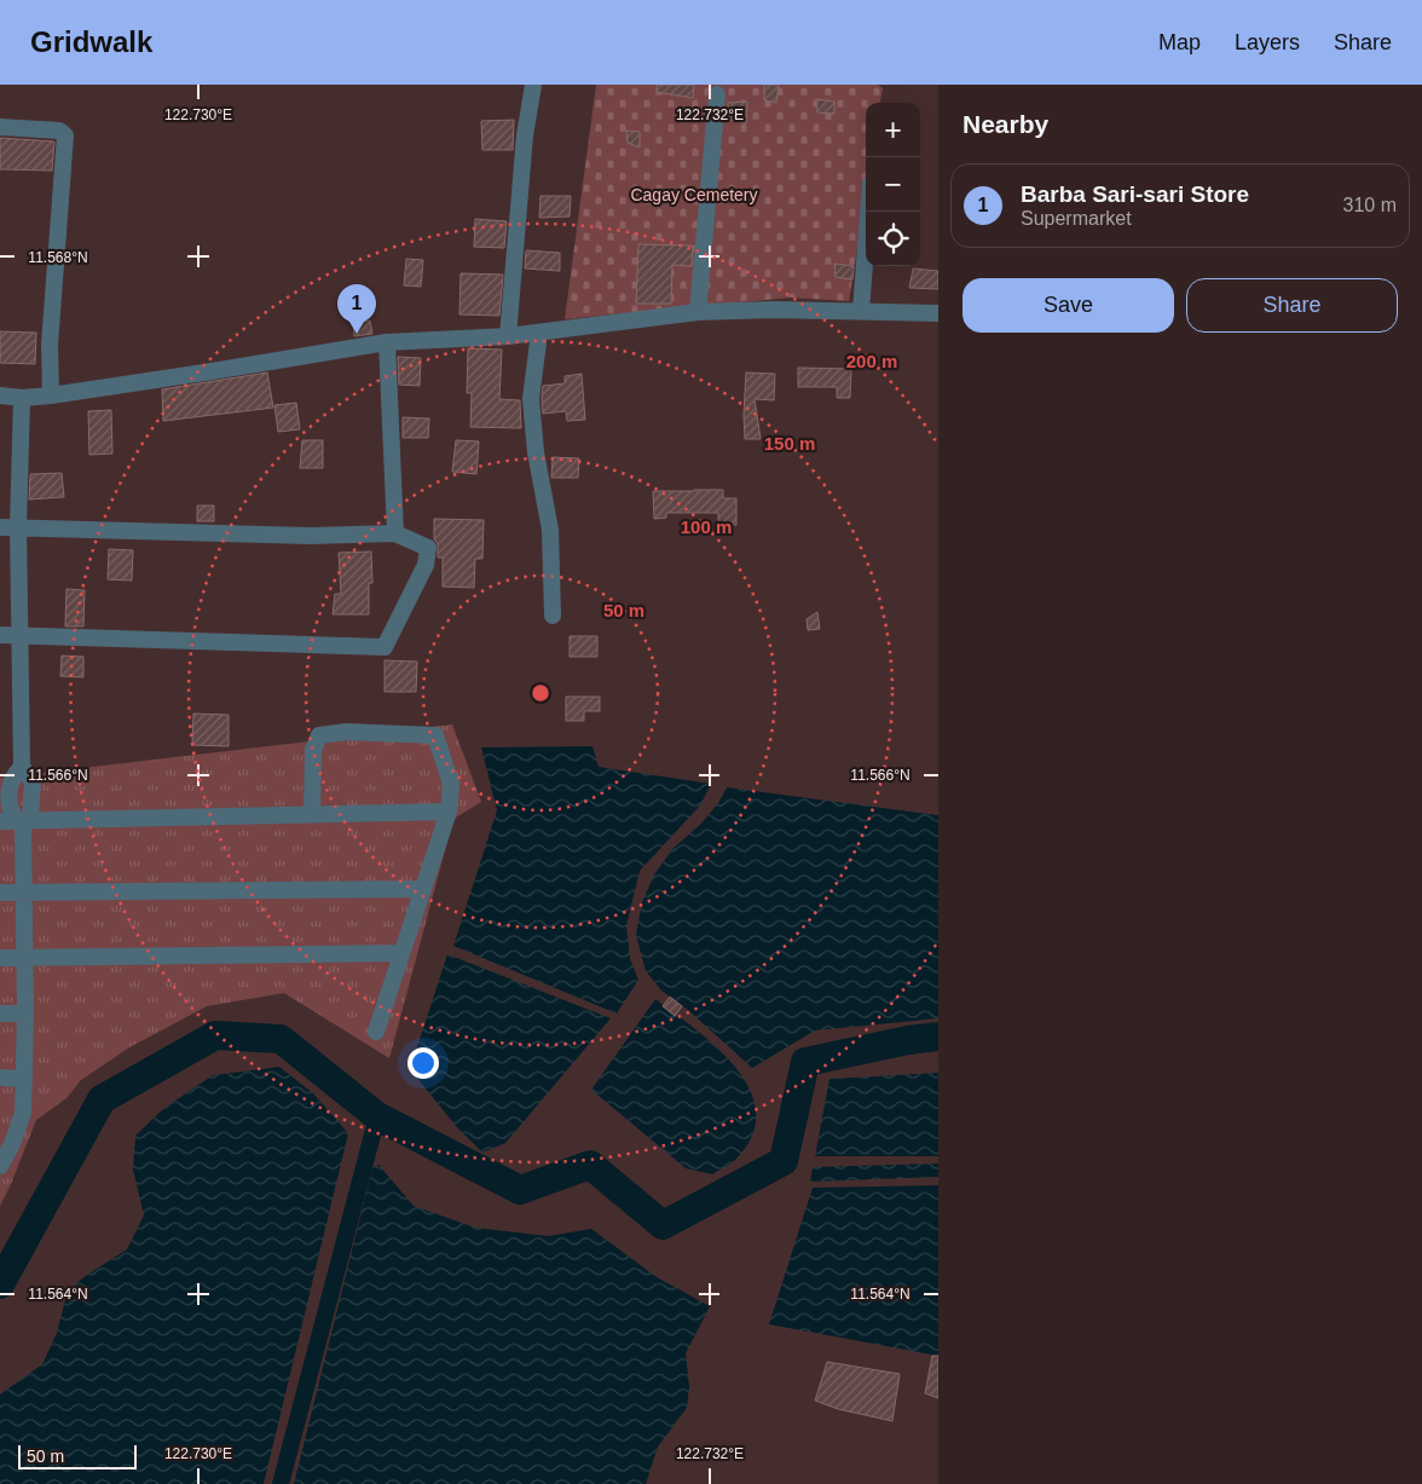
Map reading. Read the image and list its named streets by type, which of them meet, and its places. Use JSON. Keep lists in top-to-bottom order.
{
  "parks": ["Cagay Cemetery"],
  "scale_bar": "50 m",
  "page": {
    "header": "Gridwalk",
    "nav": ["Map", "Layers", "Share"],
    "heading": "Nearby",
    "map_buttons": ["+", "−"],
    "list": [
      {
        "mark": "1",
        "name": "Barba Sari-sari Store",
        "note": "Supermarket",
        "value": "310 m"
      }
    ],
    "buttons": ["Save", "Share"],
    "pins": "1",
    "scale": "50 m"
  },
  "coordinates": [
    "122.730°E",
    "122.732°E",
    "11.568°N",
    "11.566°N",
    "11.564°N"
  ],
  "rings": [
    "200 m",
    "150 m",
    "100 m",
    "50 m"
  ]
}
